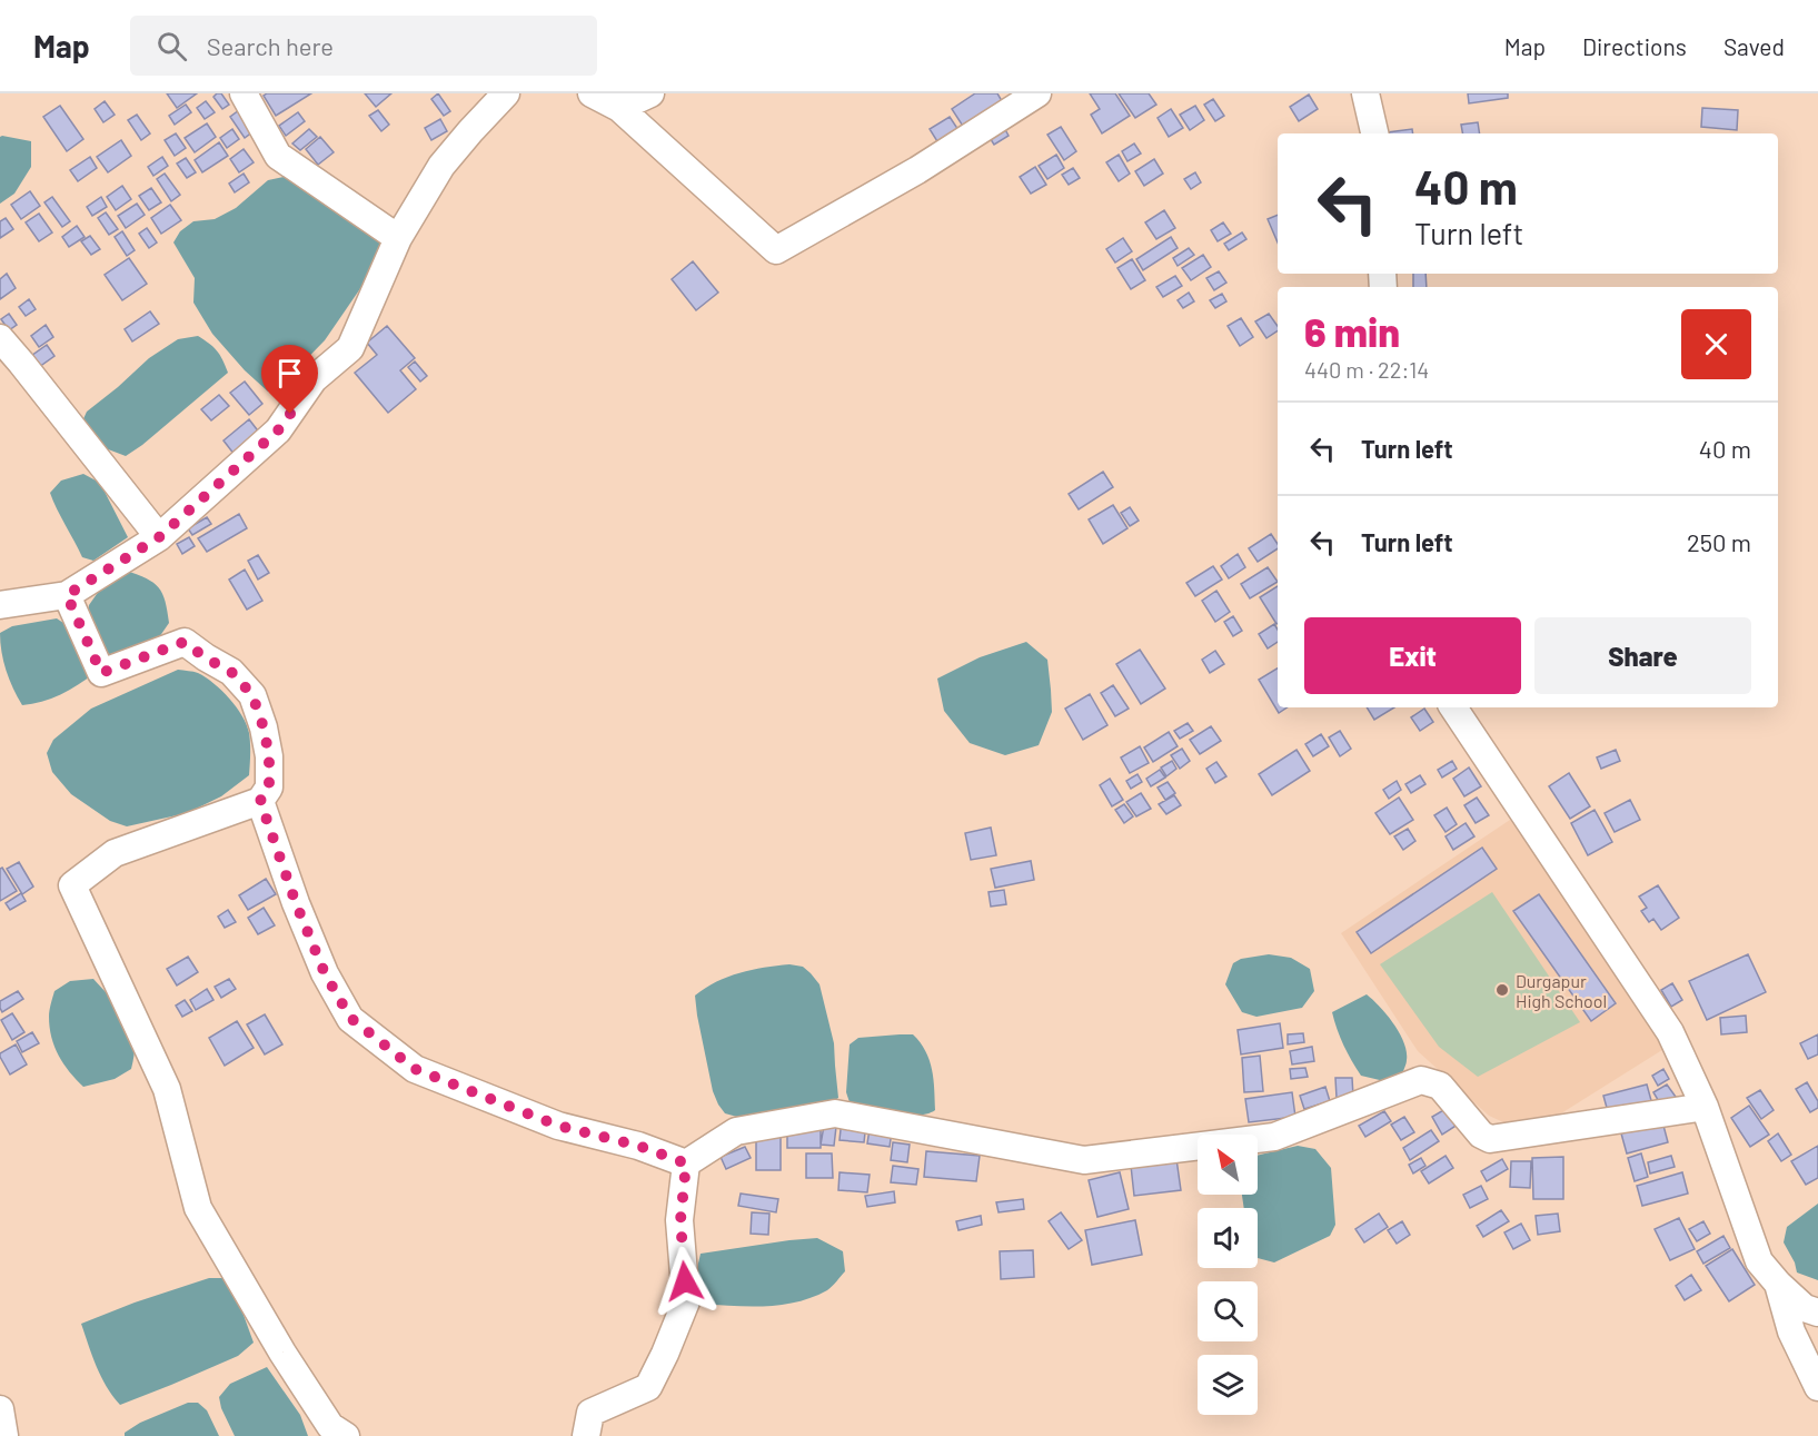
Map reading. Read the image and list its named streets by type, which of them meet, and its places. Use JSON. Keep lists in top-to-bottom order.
{
  "places": ["Durgapur High School"],
  "north": "top left",
  "page": {
    "header": "Map",
    "search": "Search here",
    "nav": ["Map", "Directions", "Saved"],
    "turn": ["40 m", "Turn left"],
    "heading": ["6 min", "440 m · 22:14"],
    "list": [
      {
        "name": "Turn left",
        "value": "40 m"
      },
      {
        "name": "Turn left",
        "value": "250 m"
      }
    ],
    "buttons": ["Exit", "Share"]
  }
}
